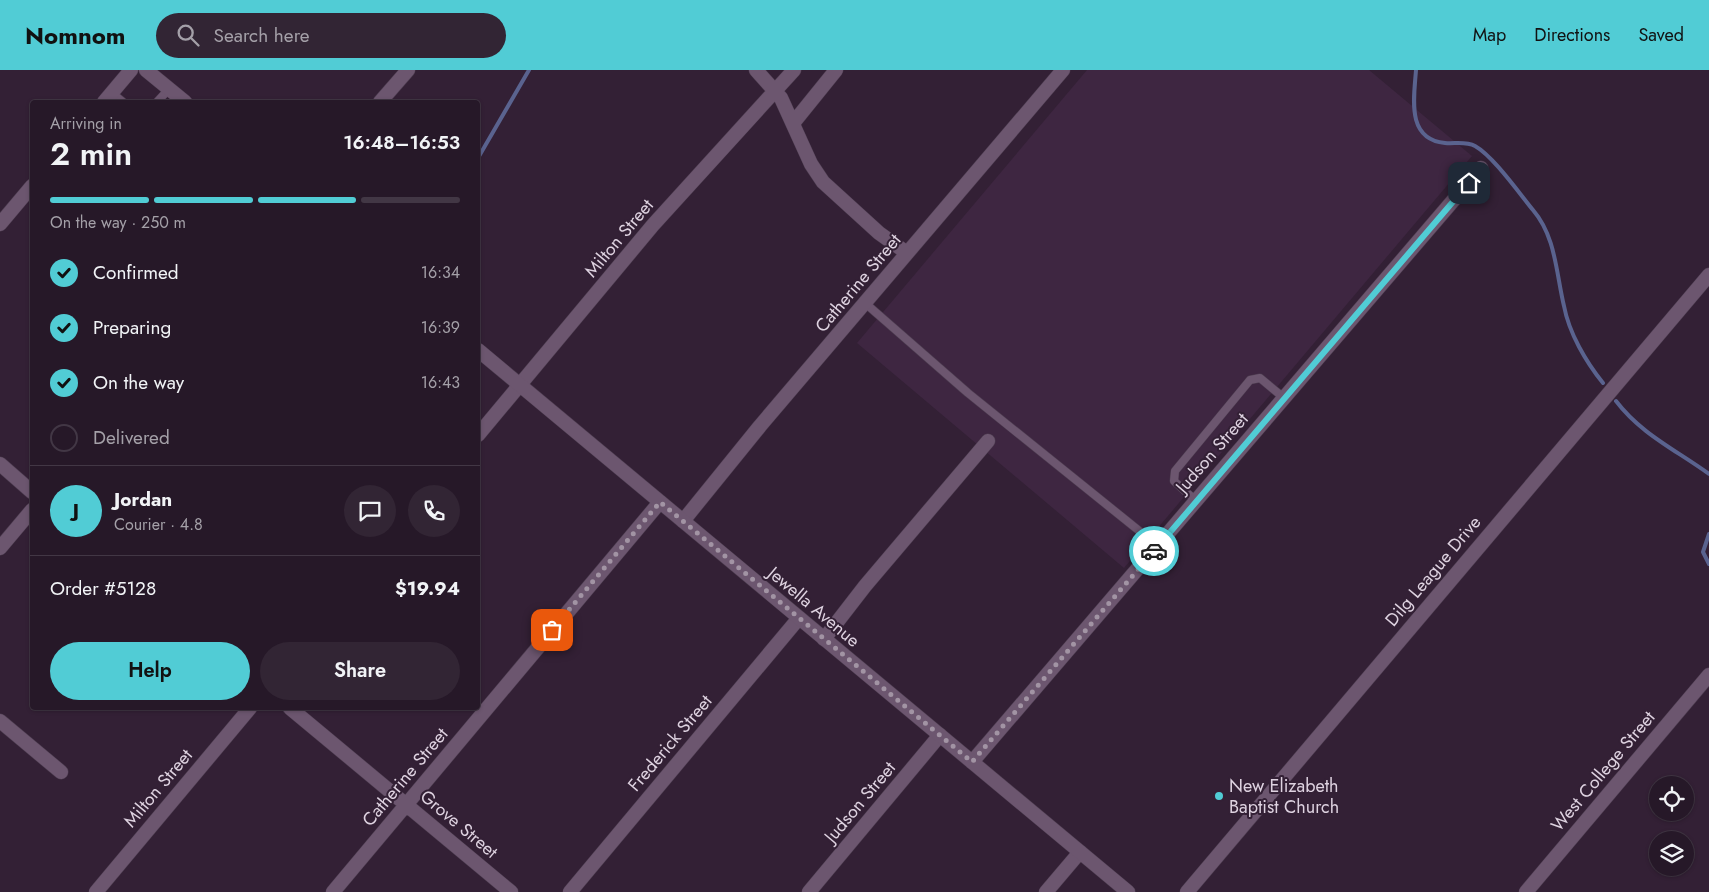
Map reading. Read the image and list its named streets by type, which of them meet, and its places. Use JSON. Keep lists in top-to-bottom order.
{
  "streets": {
    "street": [
      "Milton Street",
      "Catherine Street",
      "Judson Street",
      "Dilg League Drive",
      "Jewella Avenue",
      "Frederick Street",
      "West College Street",
      "Grove Street"
    ]
  },
  "crossings": [
    ["Milton Street", "Jewella Avenue"],
    ["Catherine Street", "Jewella Avenue"],
    ["Catherine Street", "Grove Street"],
    ["Judson Street", "Jewella Avenue"],
    ["Jewella Avenue", "Frederick Street"]
  ],
  "places": ["New Elizabeth Baptist Church"],
  "page": {
    "header": "Nomnom",
    "search": "Search here",
    "nav": ["Map", "Directions", "Saved"],
    "heading": ["2 min", "Arriving in", "16:48–16:53"],
    "panel": [
      "Jordan",
      "Courier · 4.8",
      "Order #5128",
      "$19.94"
    ],
    "bar": "On the way · 250 m",
    "list": [
      ["Confirmed", "16:34"],
      ["Preparing", "16:39"],
      ["On the way", "16:43"],
      "Delivered"
    ],
    "round": "J",
    "buttons": ["Help", "Share"]
  }
}
